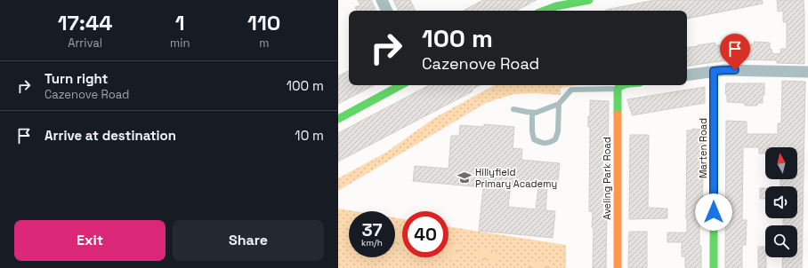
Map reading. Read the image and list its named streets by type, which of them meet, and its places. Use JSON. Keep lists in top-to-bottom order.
{
  "streets": {
    "street": ["Marten Road", "Aveling Park Road"]
  },
  "places": {
    "school or university": ["Hillyfield Primary Academy"]
  },
  "north": "top",
  "page": {
    "eta": [
      "17:44",
      "Arrival",
      "1",
      "min",
      "110",
      "m"
    ],
    "turn": ["100 m", "Cazenove Road"],
    "list": [
      {
        "name": "Turn right",
        "note": "Cazenove Road",
        "value": "100 m"
      },
      {
        "name": "Arrive at destination",
        "value": "10 m"
      }
    ],
    "speed": "37 km/h",
    "limit": "40",
    "buttons": ["Exit", "Share"]
  }
}
